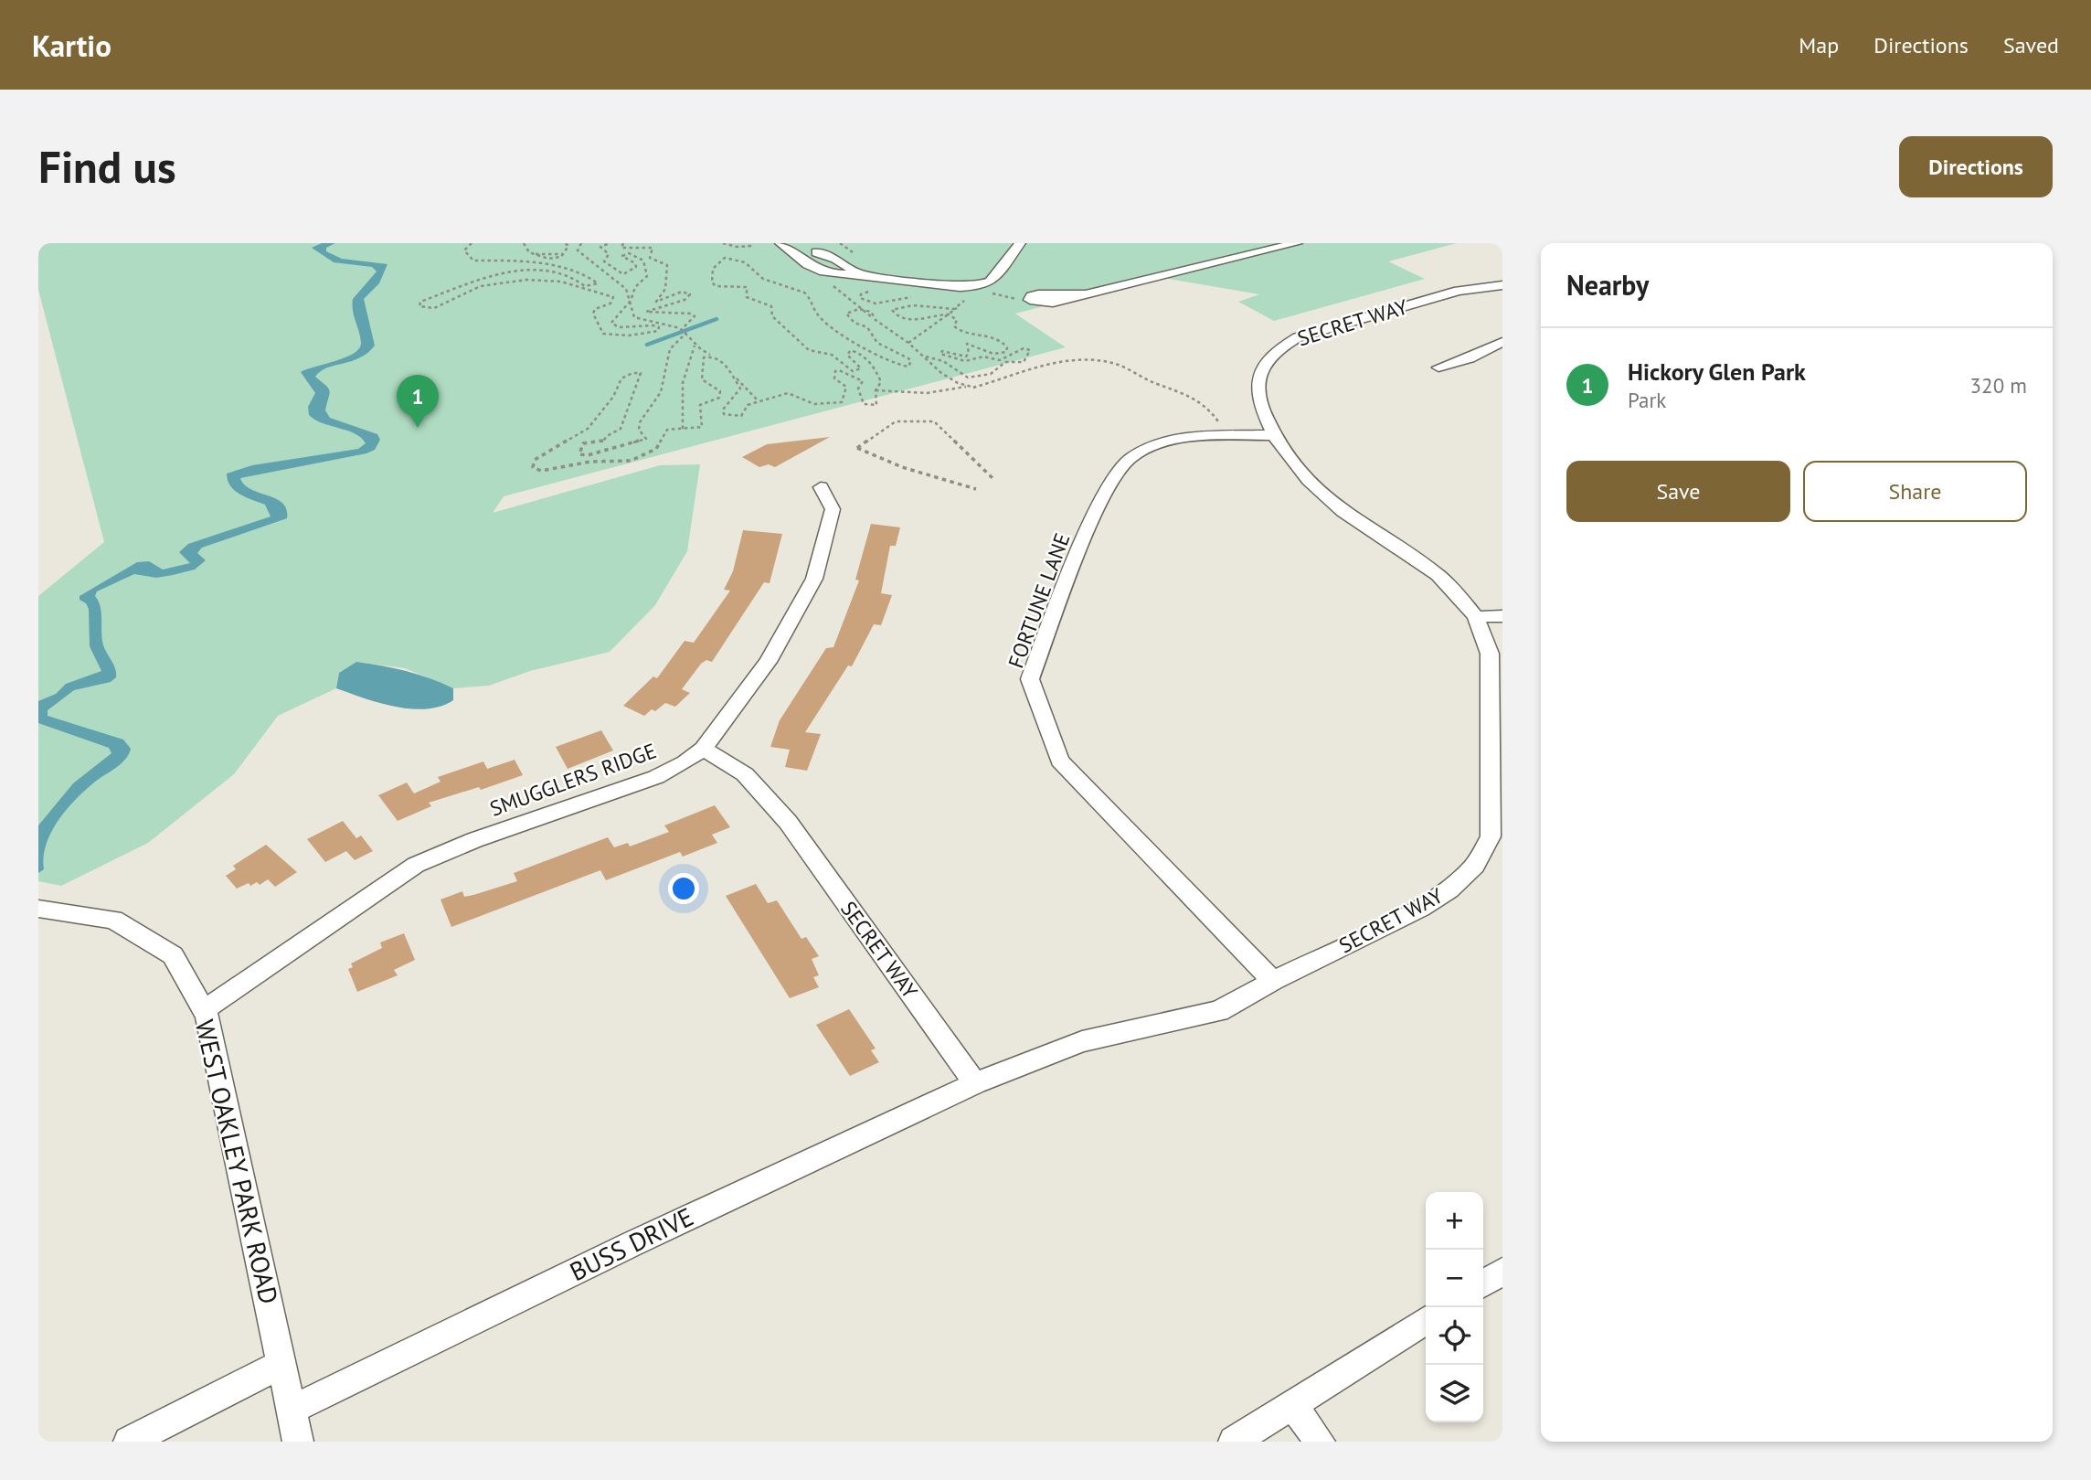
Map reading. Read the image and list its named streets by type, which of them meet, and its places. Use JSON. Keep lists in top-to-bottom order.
{
  "streets": {
    "street": [
      "SECRET WAY",
      "FORTUNE LANE",
      "SMUGGLERS RIDGE",
      "WEST OAKLEY PARK ROAD",
      "BUSS DRIVE"
    ]
  },
  "crossings": [
    ["SECRET WAY", "FORTUNE LANE"],
    ["SECRET WAY", "SMUGGLERS RIDGE"],
    ["SECRET WAY", "BUSS DRIVE"],
    ["SMUGGLERS RIDGE", "WEST OAKLEY PARK ROAD"],
    ["WEST OAKLEY PARK ROAD", "BUSS DRIVE"]
  ],
  "page": {
    "header": "Kartio",
    "nav": ["Map", "Directions", "Saved"],
    "buttons": [
      "Directions",
      ["Save", "Share"]
    ],
    "title": "Find us",
    "heading": "Nearby",
    "list": [
      {
        "mark": "1",
        "name": "Hickory Glen Park",
        "note": "Park",
        "value": "320 m"
      }
    ],
    "pins": "1",
    "map_buttons": ["+", "−"]
  }
}
